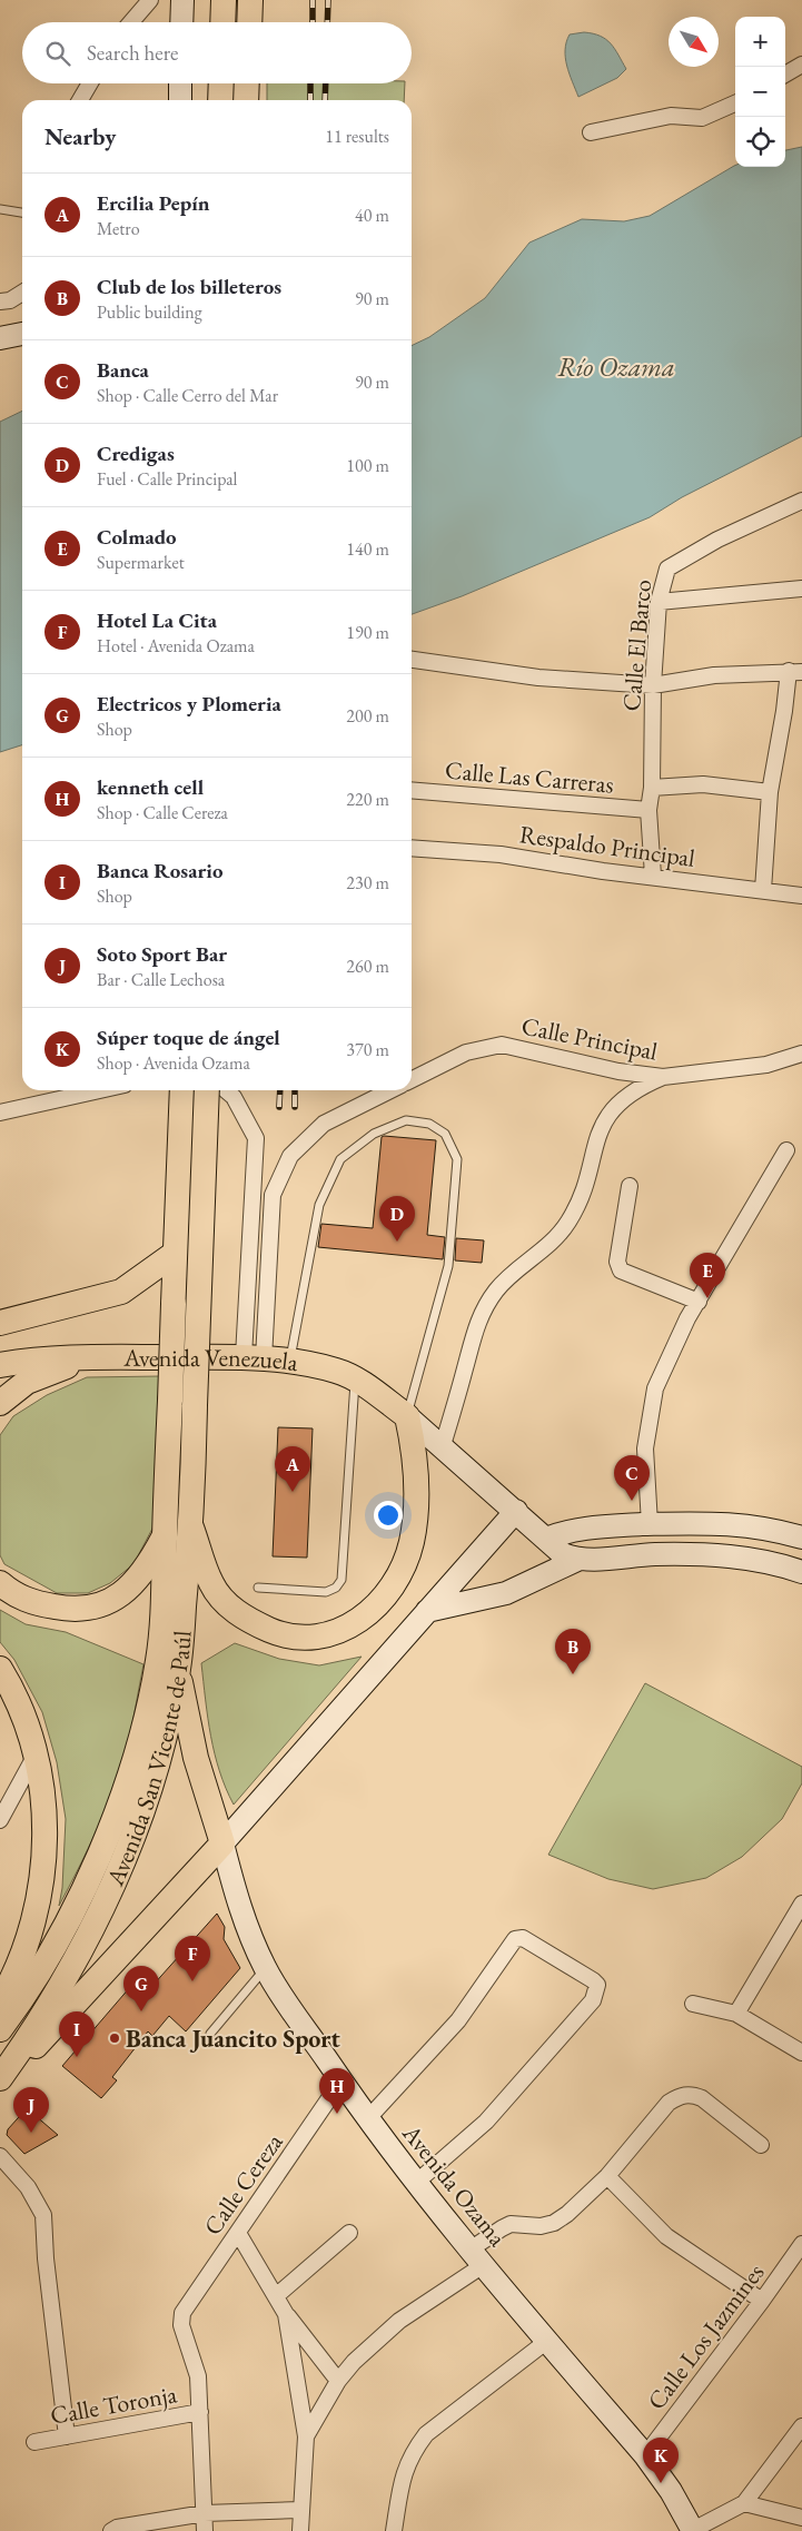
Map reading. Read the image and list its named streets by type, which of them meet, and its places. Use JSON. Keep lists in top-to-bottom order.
{
  "streets": {
    "main road": ["Avenida Venezuela", "Avenida San Vicente de Paúl", "Avenida Ozama"],
    "street": [
      "Calle El Barco",
      "Calle Las Carreras",
      "Respaldo Principal",
      "Calle Principal",
      "Calle Cereza",
      "Calle Los Jazmines",
      "Calle Toronja"
    ]
  },
  "crossings": [
    ["Calle El Barco", "Calle Las Carreras"],
    ["Calle El Barco", "Respaldo Principal"],
    ["Calle Cereza", "Avenida Ozama"],
    ["Calle Cereza", "Calle Toronja"],
    ["Avenida Ozama", "Calle Los Jazmines"]
  ],
  "water": ["Río Ozama"],
  "places": ["Banca Juancito Sport"],
  "north": "bottom right",
  "page": {
    "map_buttons": ["+", "−"],
    "search": "Search here",
    "heading": ["Nearby", "11 results"],
    "list": [
      {
        "mark": "A",
        "name": "Ercilia Pepín",
        "note": "Metro",
        "value": "40 m"
      },
      {
        "mark": "B",
        "name": "Club de los billeteros",
        "note": "Public building",
        "value": "90 m"
      },
      {
        "mark": "C",
        "name": "Banca",
        "note": "Shop · Calle Cerro del Mar",
        "value": "90 m"
      },
      {
        "mark": "D",
        "name": "Credigas",
        "note": "Fuel · Calle Principal",
        "value": "100 m"
      },
      {
        "mark": "E",
        "name": "Colmado",
        "note": "Supermarket",
        "value": "140 m"
      },
      {
        "mark": "F",
        "name": "Hotel La Cita",
        "note": "Hotel · Avenida Ozama",
        "value": "190 m"
      },
      {
        "mark": "G",
        "name": "Electricos y Plomeria",
        "note": "Shop",
        "value": "200 m"
      },
      {
        "mark": "H",
        "name": "kenneth cell",
        "note": "Shop · Calle Cereza",
        "value": "220 m"
      },
      {
        "mark": "I",
        "name": "Banca Rosario",
        "note": "Shop",
        "value": "230 m"
      },
      {
        "mark": "J",
        "name": "Soto Sport Bar",
        "note": "Bar · Calle Lechosa",
        "value": "260 m"
      },
      {
        "mark": "K",
        "name": "Súper toque de ángel",
        "note": "Shop · Avenida Ozama",
        "value": "370 m"
      }
    ],
    "pins": [
      "D",
      "E",
      "A",
      "C",
      "B",
      "F",
      "G",
      "I",
      "H",
      "J",
      "K"
    ]
  }
}
